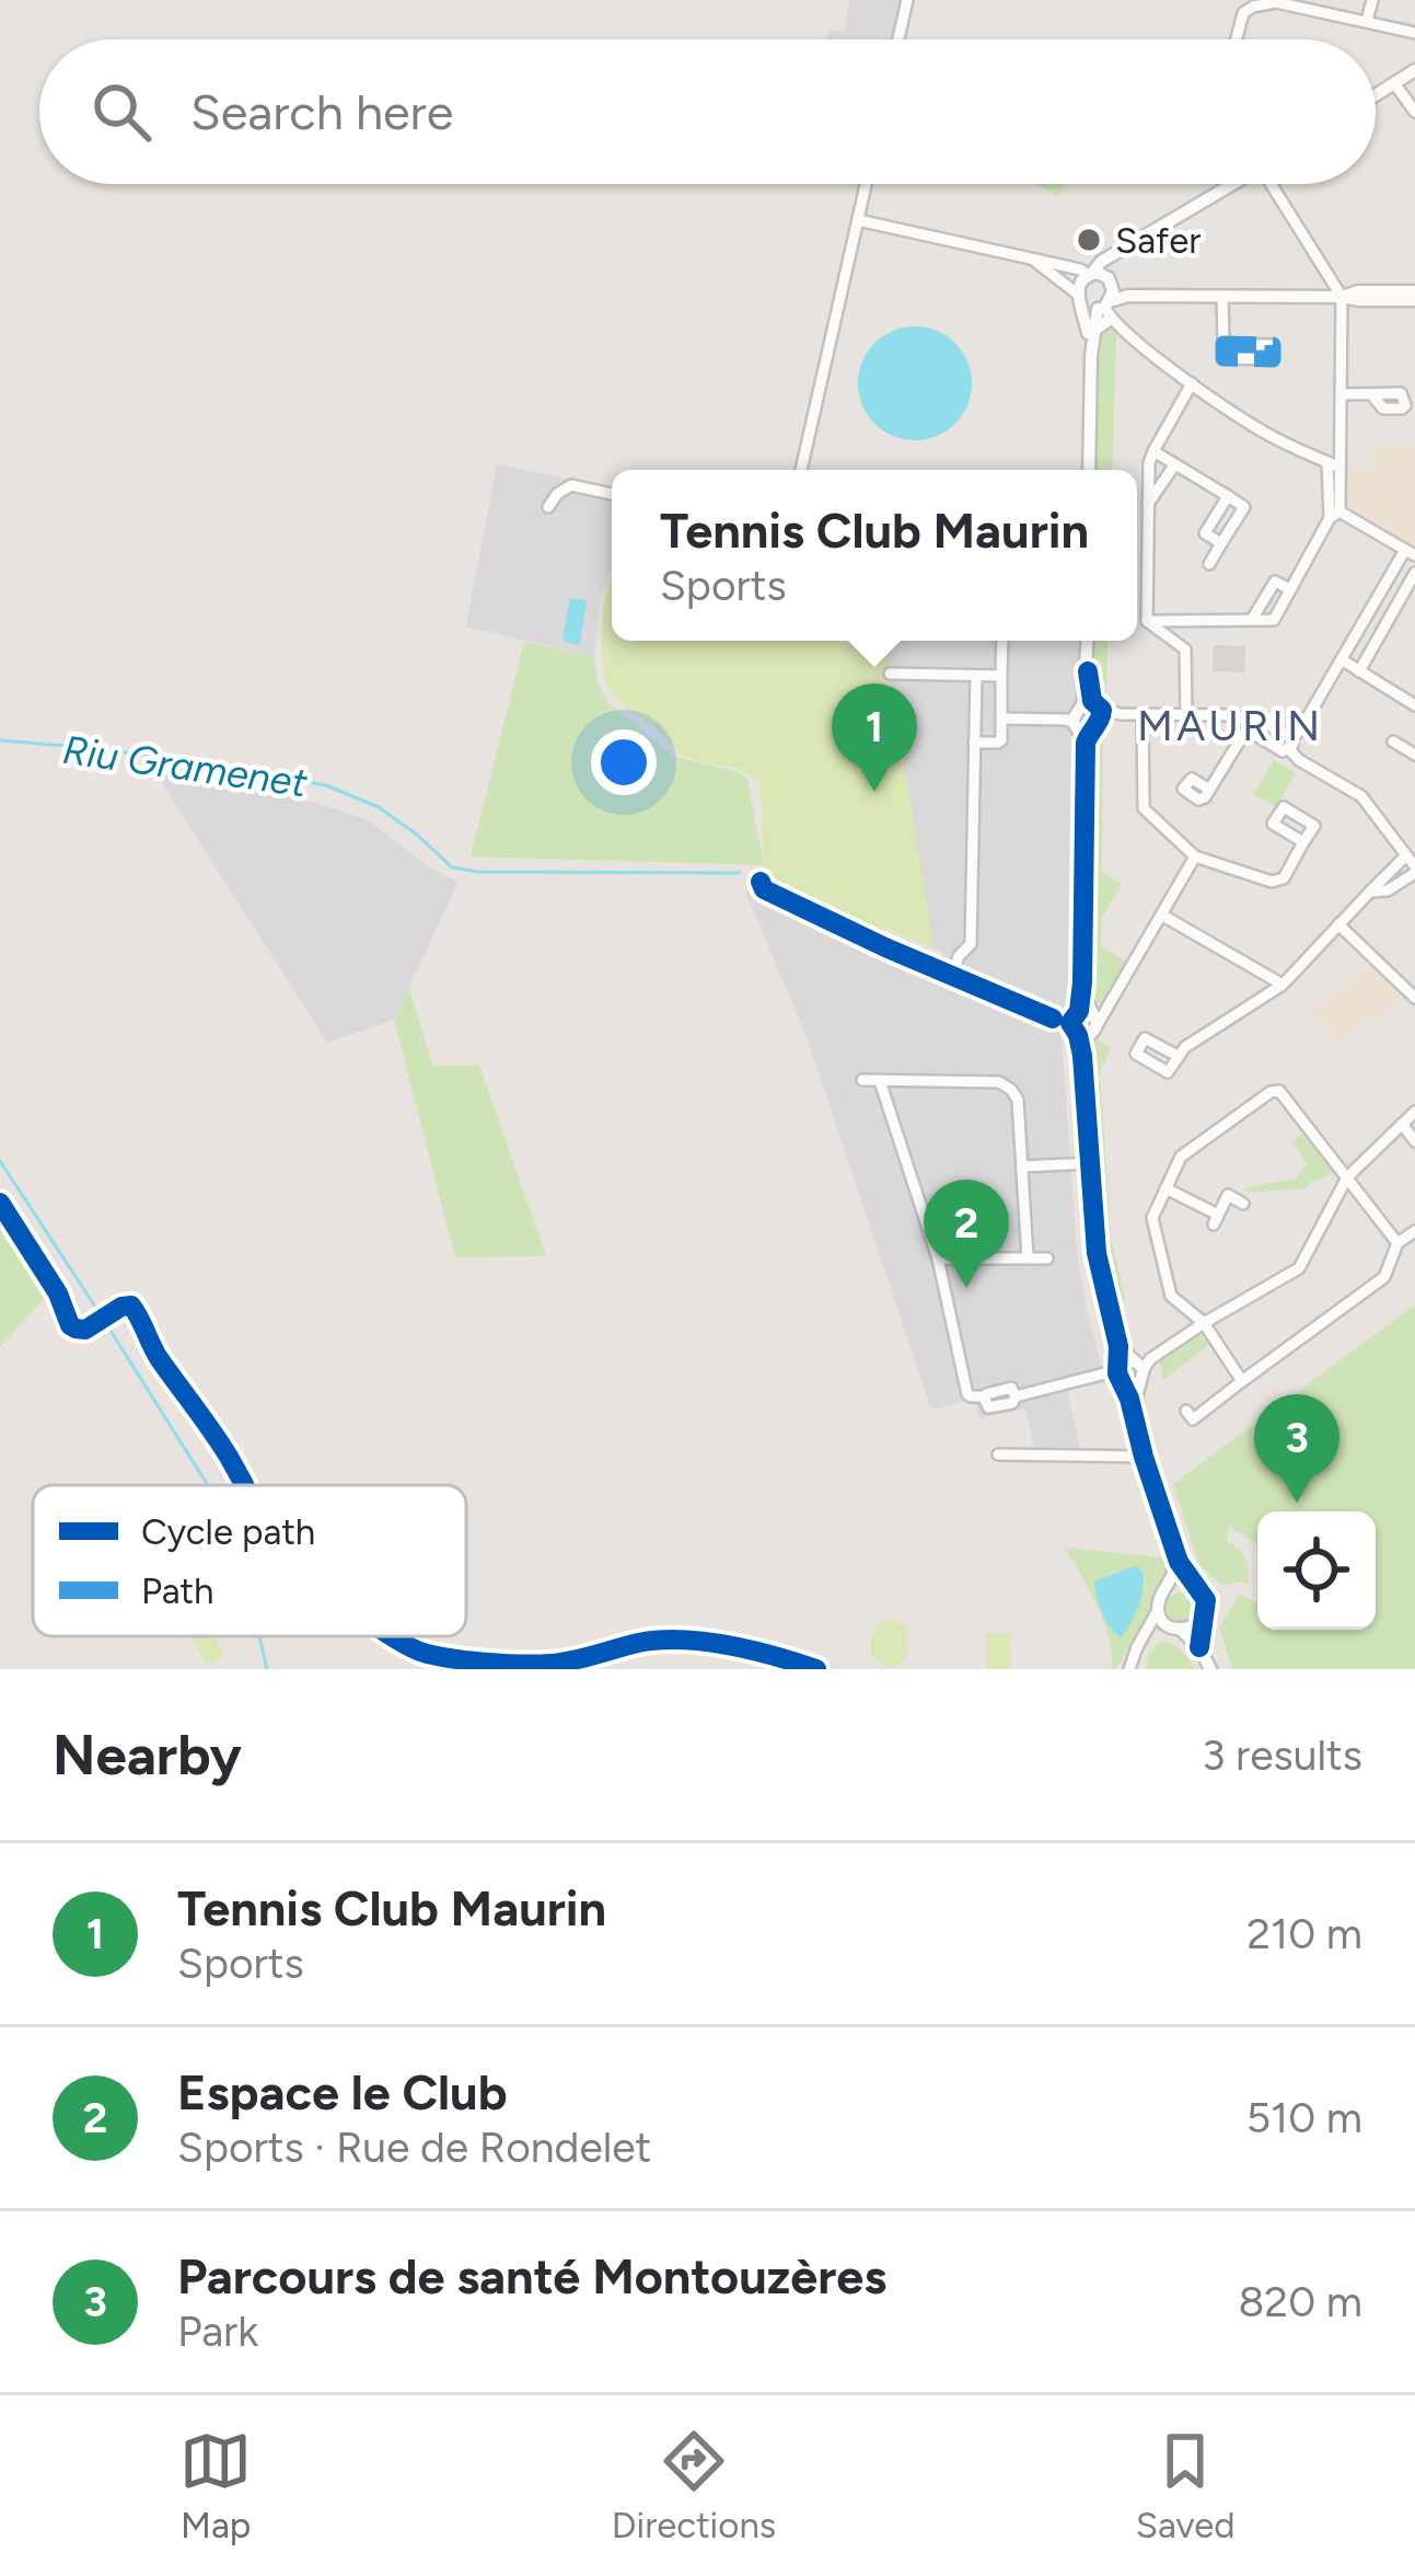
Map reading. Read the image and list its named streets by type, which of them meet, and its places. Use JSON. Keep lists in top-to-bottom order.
{
  "districts": ["MAURIN"],
  "water": ["Riu Gramenet"],
  "places": ["Safer"],
  "legend": ["Cycle path", "Path"],
  "page": {
    "search": "Search here",
    "popup": ["Tennis Club Maurin", "Sports"],
    "pins": ["1", "2", "3"],
    "heading": ["Nearby", "3 results"],
    "list": [
      {
        "mark": "1",
        "name": "Tennis Club Maurin",
        "note": "Sports",
        "value": "210 m"
      },
      {
        "mark": "2",
        "name": "Espace le Club",
        "note": "Sports · Rue de Rondelet",
        "value": "510 m"
      },
      {
        "mark": "3",
        "name": "Parcours de santé Montouzères",
        "note": "Park",
        "value": "820 m"
      }
    ],
    "nav": ["Map", "Directions", "Saved"]
  }
}
